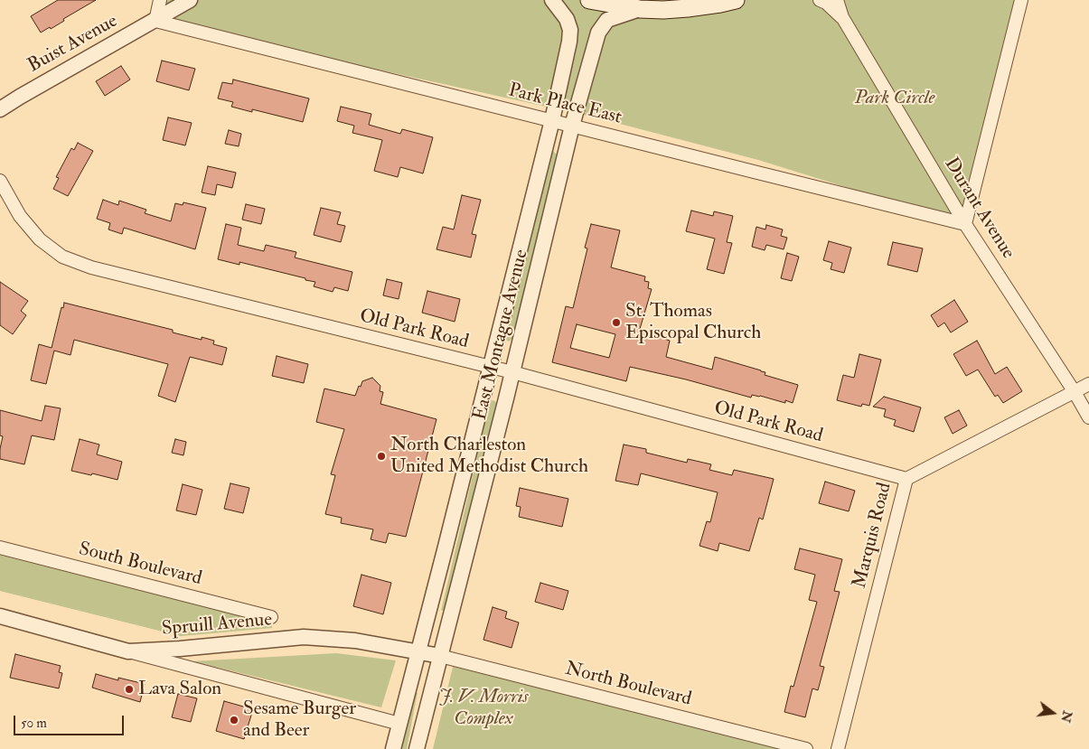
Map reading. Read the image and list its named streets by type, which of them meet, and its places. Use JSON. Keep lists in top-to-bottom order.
{
  "streets": {
    "street": [
      "Buist Avenue",
      "Park Place East",
      "Durant Avenue",
      "Old Park Road",
      "East Montague Avenue",
      "Marquis Road",
      "South Boulevard",
      "Spruill Avenue",
      "North Boulevard"
    ]
  },
  "crossings": [
    ["Buist Avenue", "Park Place East"],
    ["Park Place East", "Durant Avenue"],
    ["Park Place East", "East Montague Avenue"],
    ["Durant Avenue", "Marquis Road"],
    ["Old Park Road", "East Montague Avenue"],
    ["Old Park Road", "Marquis Road"],
    ["East Montague Avenue", "Spruill Avenue"],
    ["East Montague Avenue", "North Boulevard"],
    ["Spruill Avenue", "North Boulevard"]
  ],
  "parks": ["Park Circle", "J. V. Morris Complex"],
  "places": [
    "St. Thomas Episcopal Church",
    "North Charleston United Methodist Church",
    "Lava Salon",
    "Sesame Burger and Beer"
  ],
  "scale_bar": "50 m",
  "north": "right"
}
